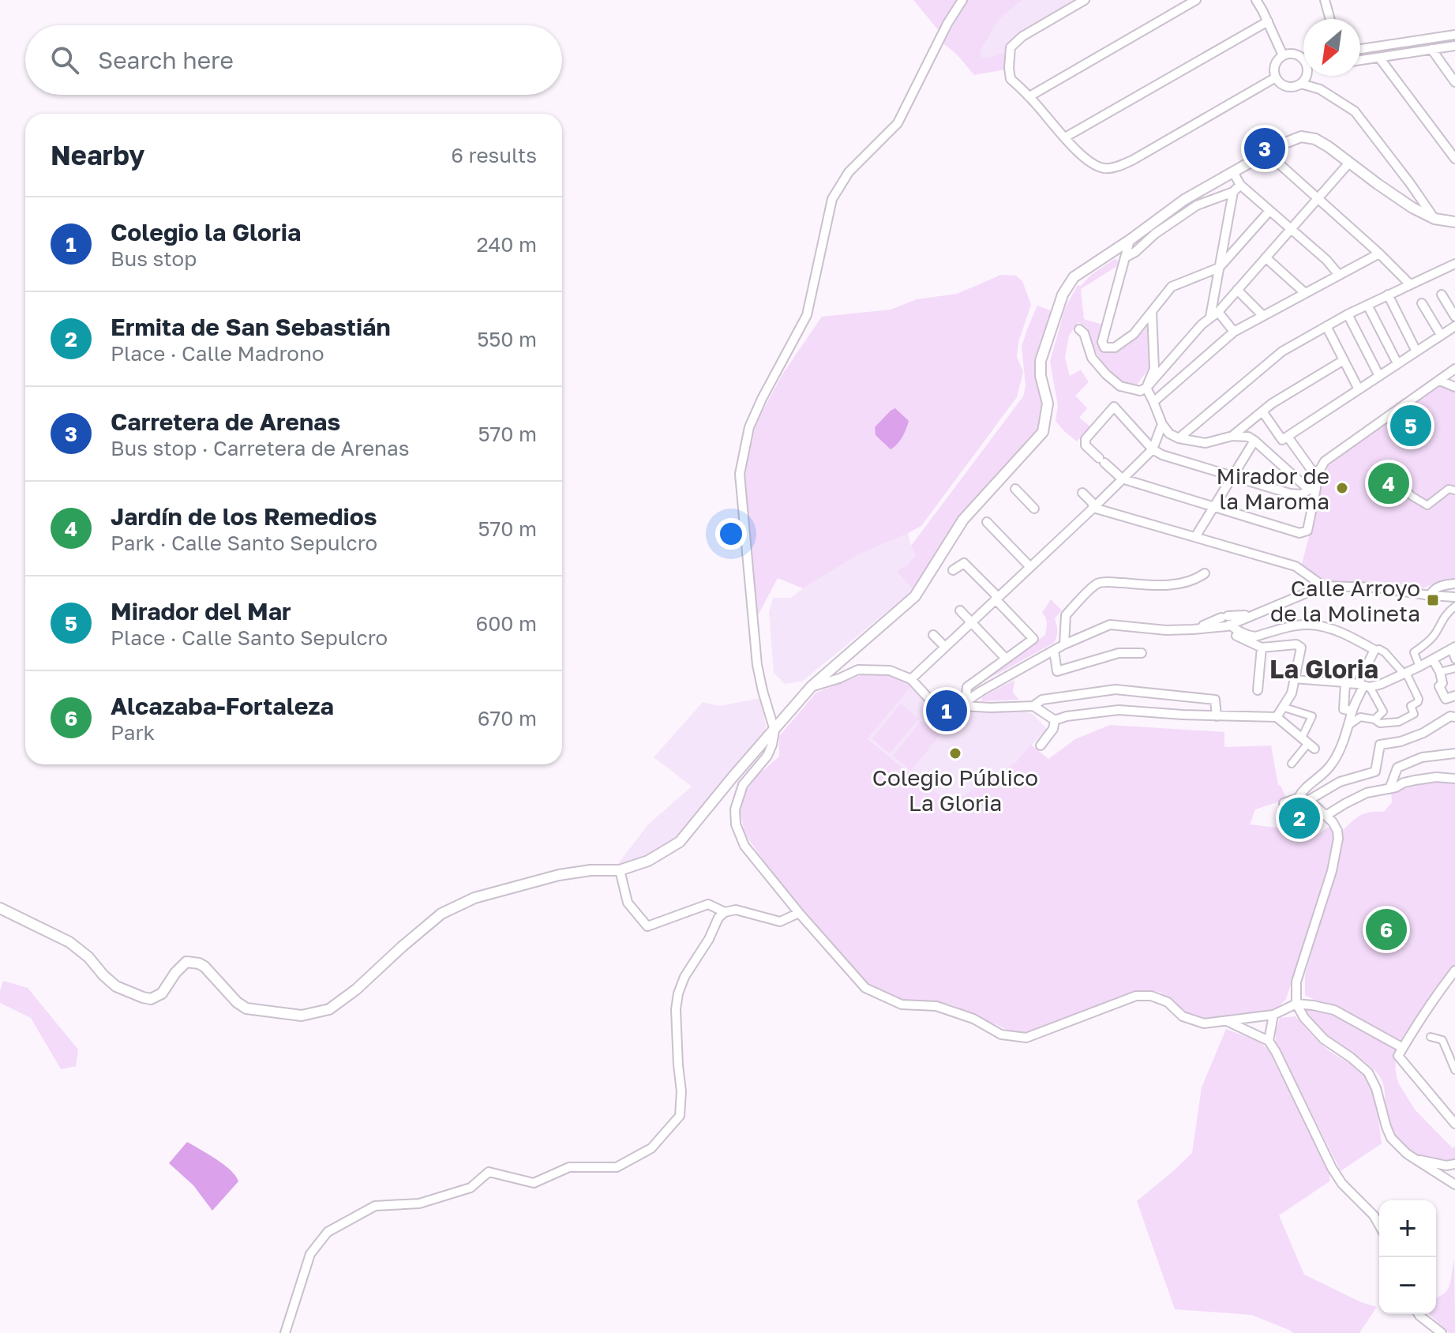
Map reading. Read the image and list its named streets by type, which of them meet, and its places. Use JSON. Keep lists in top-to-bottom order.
{
  "districts": ["La Gloria"],
  "places": {
    "other": ["Mirador de la Maroma", "Colegio Público La Gloria"],
    "transit": ["Calle Arroyo de la Molineta"]
  },
  "north": "bottom left",
  "page": {
    "search": "Search here",
    "heading": ["Nearby", "6 results"],
    "pins": [
      "3",
      "5",
      "4",
      "1",
      "2",
      "6"
    ],
    "list": [
      {
        "mark": "1",
        "name": "Colegio la Gloria",
        "note": "Bus stop",
        "value": "240 m"
      },
      {
        "mark": "2",
        "name": "Ermita de San Sebastián",
        "note": "Place · Calle Madrono",
        "value": "550 m"
      },
      {
        "mark": "3",
        "name": "Carretera de Arenas",
        "note": "Bus stop · Carretera de Arenas",
        "value": "570 m"
      },
      {
        "mark": "4",
        "name": "Jardín de los Remedios",
        "note": "Park · Calle Santo Sepulcro",
        "value": "570 m"
      },
      {
        "mark": "5",
        "name": "Mirador del Mar",
        "note": "Place · Calle Santo Sepulcro",
        "value": "600 m"
      },
      {
        "mark": "6",
        "name": "Alcazaba-Fortaleza",
        "note": "Park",
        "value": "670 m"
      }
    ],
    "map_buttons": ["+", "−"]
  }
}
